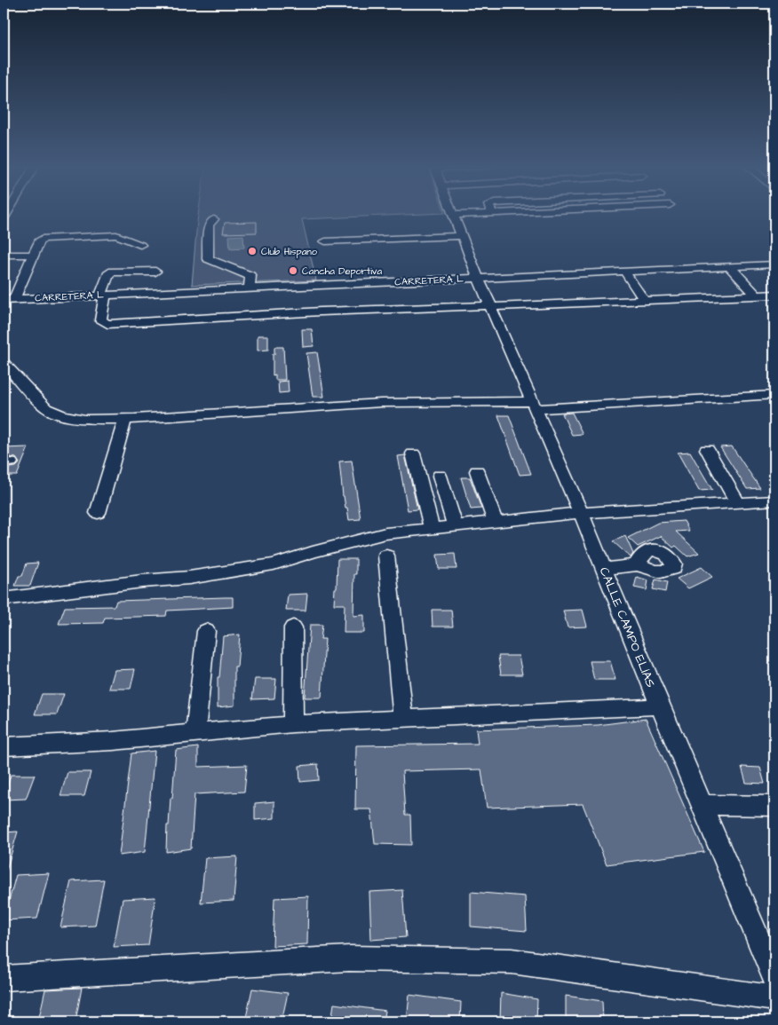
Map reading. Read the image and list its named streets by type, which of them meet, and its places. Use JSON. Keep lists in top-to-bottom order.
{
  "streets": {
    "street": ["CARRETERA L", "CALLE CAMPO ELÍAS"]
  },
  "crossings": [
    ["CARRETERA L", "CALLE CAMPO ELÍAS"]
  ],
  "places": ["Club Hispano", "Cancha Deportiva"]
}
